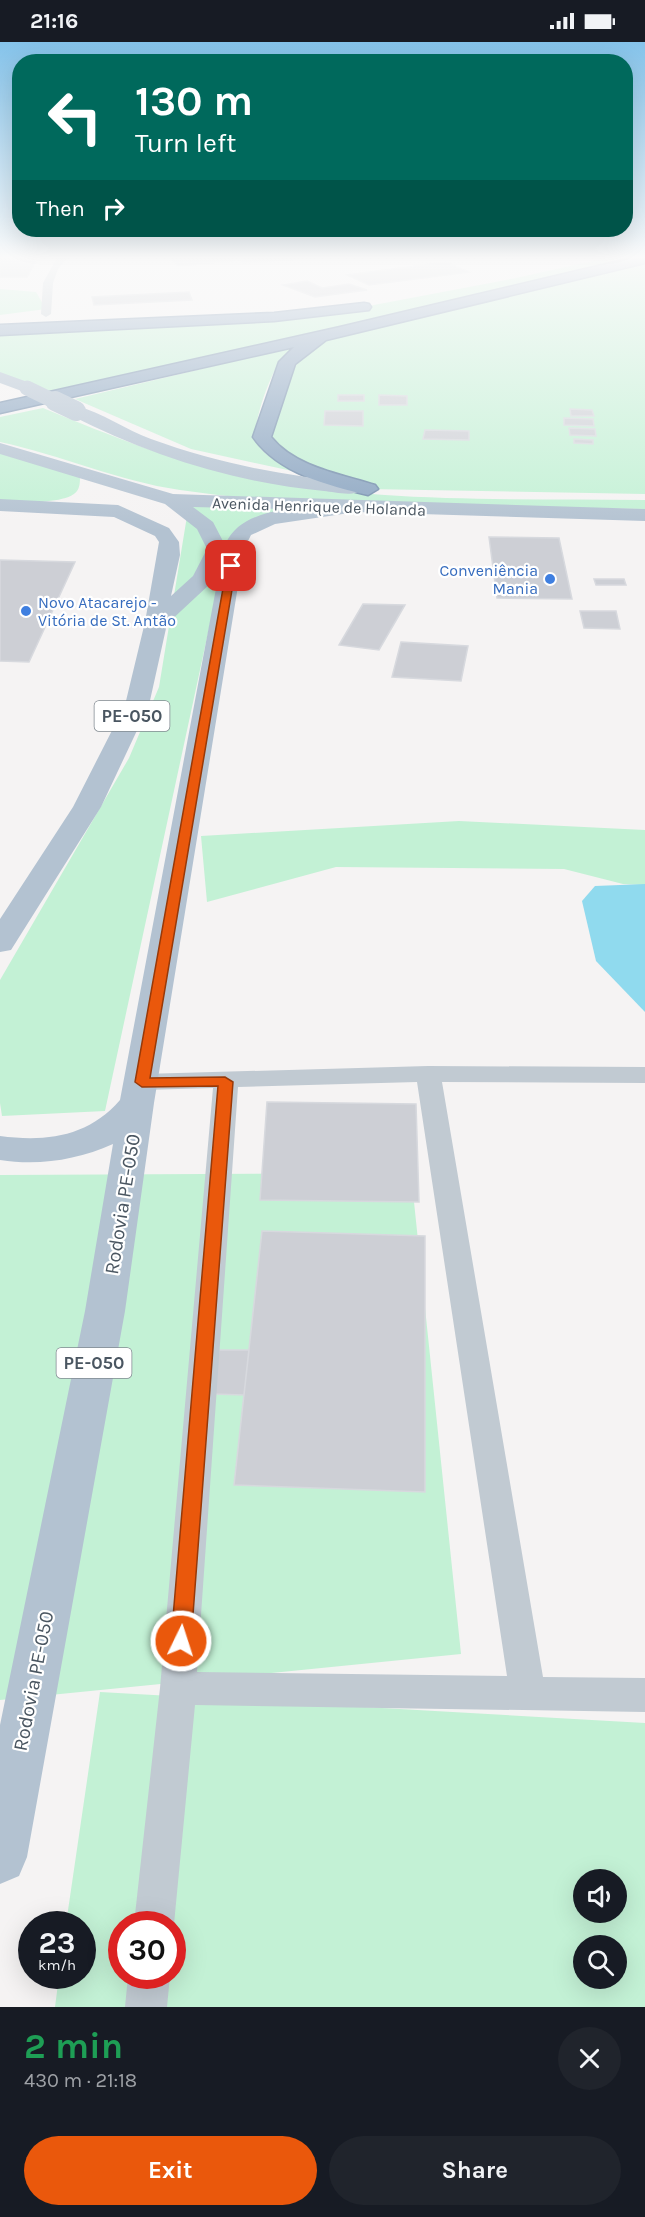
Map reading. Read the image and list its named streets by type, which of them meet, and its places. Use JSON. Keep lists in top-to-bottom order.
{
  "streets": {
    "main road": ["Avenida Henrique de Holanda", "PE-050", "Rodovia PE-050"]
  },
  "crossings": [
    ["Avenida Henrique de Holanda", "PE-050"],
    ["Avenida Henrique de Holanda", "Rodovia PE-050"]
  ],
  "places": ["Conveniência Mania", "Novo Atacarejo - Vitória de St. Antão"],
  "page": {
    "status": "21:16",
    "turn": ["130 m", "Turn left"],
    "then": "Then",
    "speed": "23 km/h",
    "limit": "30",
    "heading": ["2 min", "430 m · 21:18"],
    "buttons": ["Exit", "Share"]
  }
}
